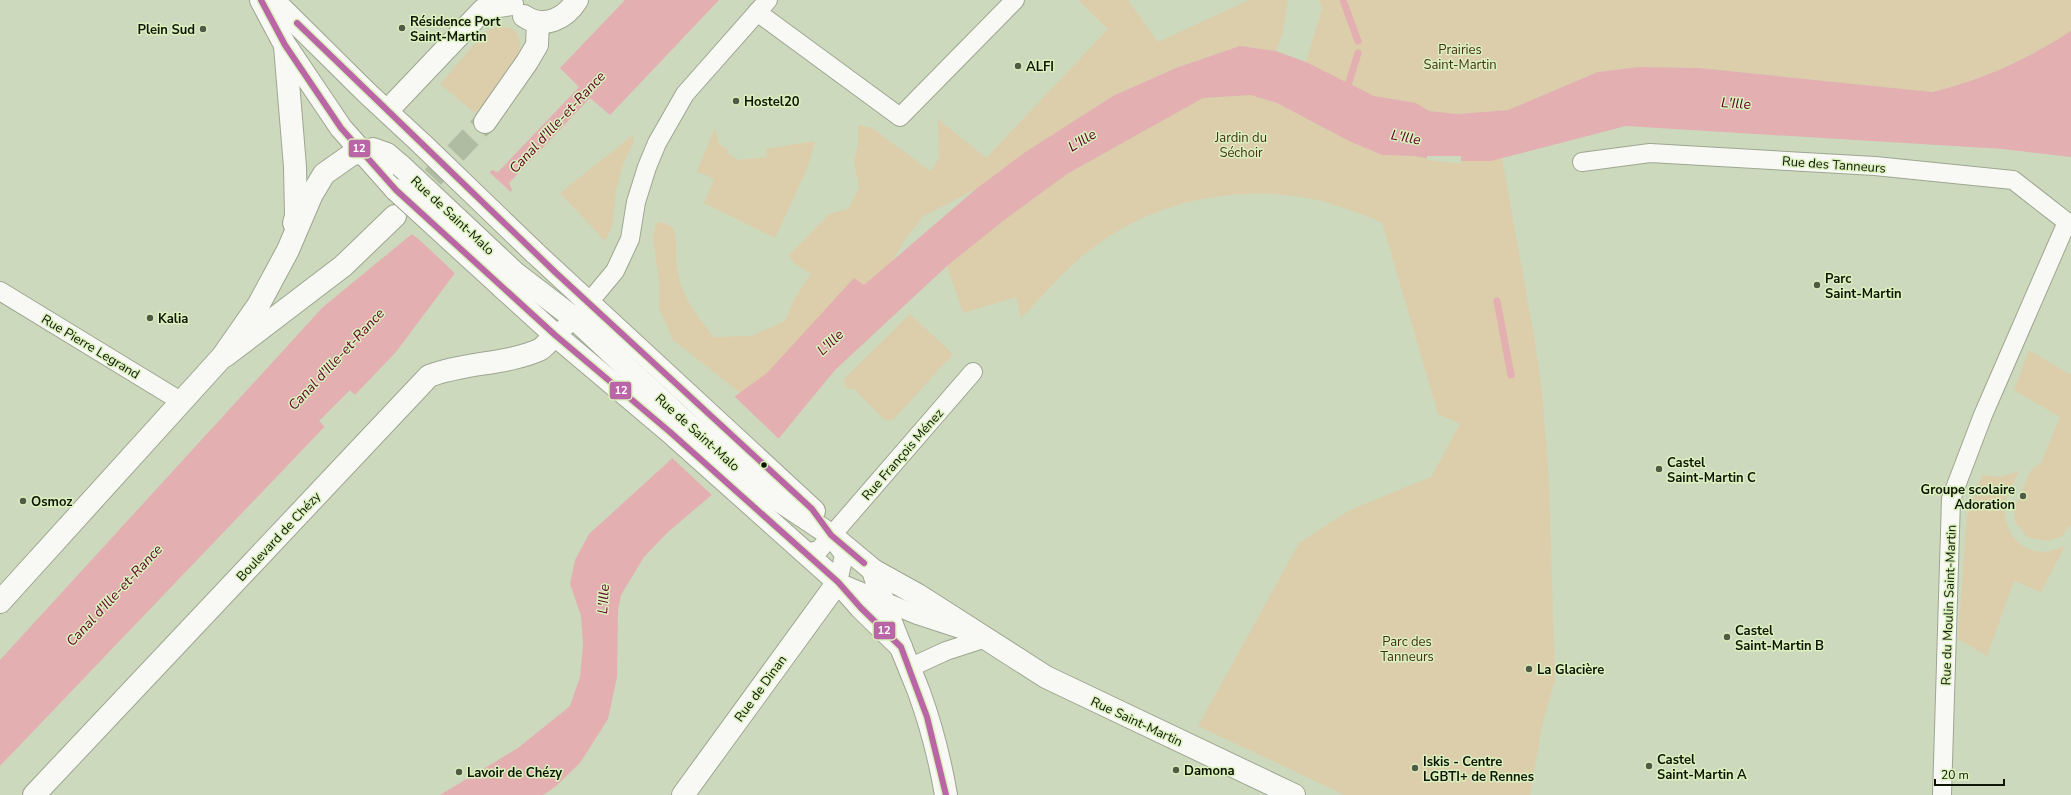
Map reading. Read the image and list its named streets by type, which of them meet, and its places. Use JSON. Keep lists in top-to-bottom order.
{
  "streets": {
    "main road": [
      "Rue de Saint-Malo",
      "Boulevard de Chézy",
      "Rue de Dinan",
      "Rue Saint-Martin"
    ],
    "street": [
      "Rue des Tanneurs",
      "Rue Pierre Legrand",
      "Rue François Ménez",
      "Rue du Moulin Saint-Martin"
    ]
  },
  "crossings": [
    ["Rue des Tanneurs", "Rue du Moulin Saint-Martin"],
    ["Rue de Saint-Malo", "Rue François Ménez"],
    ["Rue de Saint-Malo", "Boulevard de Chézy"],
    ["Rue de Saint-Malo", "Rue de Dinan"],
    ["Rue de Saint-Malo", "Rue Saint-Martin"],
    ["Rue de Dinan", "Rue Saint-Martin"]
  ],
  "water": ["L'Ille", "Canal d'Ille-et-Rance"],
  "parks": ["Prairies Saint-Martin", "Jardin du Séchoir", "Parc des Tanneurs"],
  "places": [
    "Résidence Port Saint-Martin",
    "Plein Sud",
    "ALFI",
    "Hostel20",
    "Parc Saint-Martin",
    "Kalia",
    "Castel Saint-Martin C",
    "Groupe scolaire Adoration",
    "Osmoz",
    "Castel Saint-Martin B",
    "La Glacière",
    "Castel Saint-Martin A",
    "Iskis - Centre LGBTI+ de Rennes",
    "Damona",
    "Lavoir de Chézy"
  ],
  "lines": ["transit line 12"],
  "scale_bar": "20 m"
}
